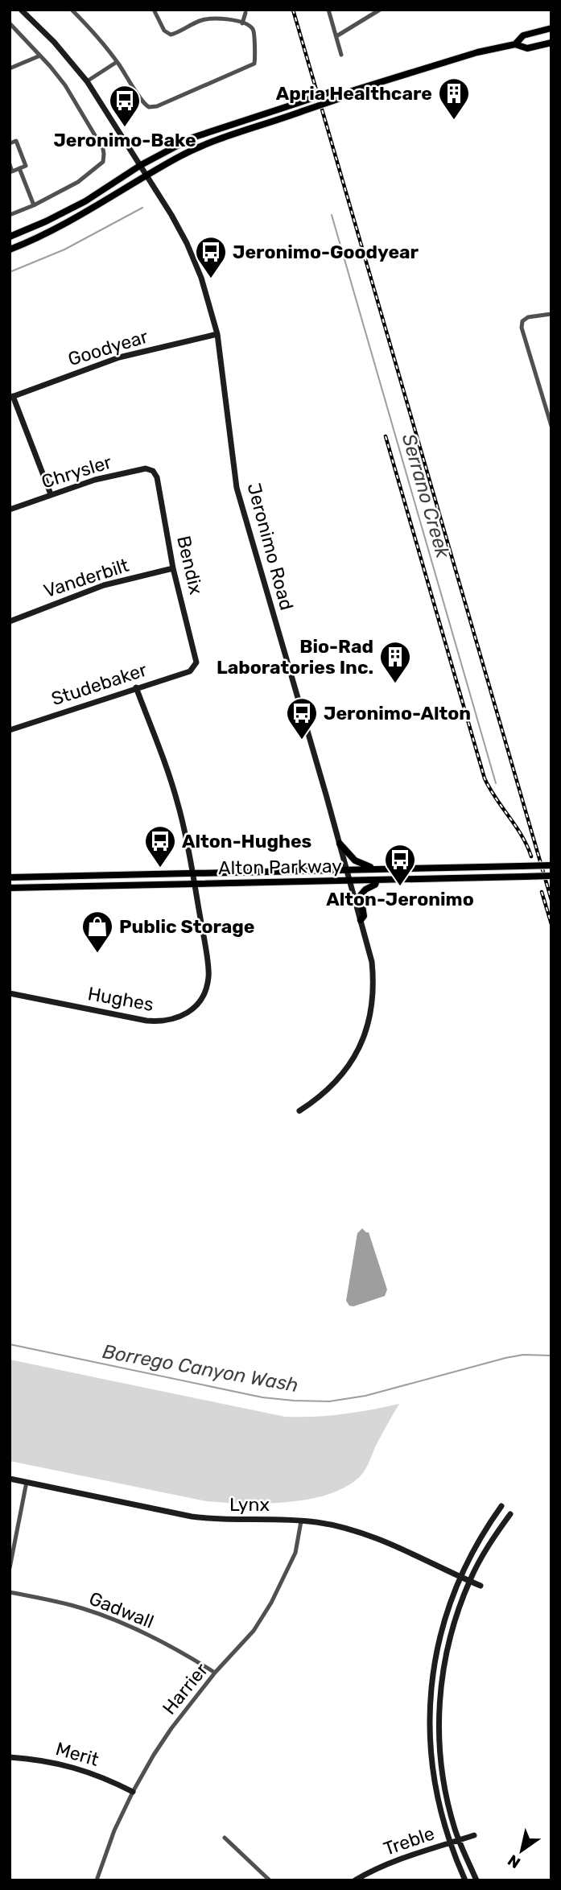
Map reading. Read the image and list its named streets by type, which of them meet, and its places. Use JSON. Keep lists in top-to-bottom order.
{
  "streets": {
    "main road": ["Alton Parkway"],
    "street": [
      "Goodyear",
      "Chrysler",
      "Jeronimo Road",
      "Bendix",
      "Vanderbilt",
      "Studebaker",
      "Hughes",
      "Lynx",
      "Gadwall",
      "Harrier",
      "Merit",
      "Treble"
    ]
  },
  "crossings": [
    ["Goodyear", "Jeronimo Road"],
    ["Chrysler", "Bendix"],
    ["Jeronimo Road", "Alton Parkway"],
    ["Bendix", "Vanderbilt"],
    ["Bendix", "Studebaker"],
    ["Studebaker", "Hughes"],
    ["Alton Parkway", "Hughes"],
    ["Lynx", "Harrier"],
    ["Gadwall", "Harrier"],
    ["Harrier", "Merit"]
  ],
  "water": ["Serrano Creek", "Borrego Canyon Wash"],
  "places": {
    "building": ["Apria Healthcare", "Bio-Rad Laboratories Inc."],
    "bus stop": [
      "Jeronimo-Bake",
      "Jeronimo-Goodyear",
      "Jeronimo-Alton",
      "Alton-Hughes",
      "Alton-Jeronimo"
    ],
    "shop": ["Public Storage"]
  },
  "north": "bottom left"
}
